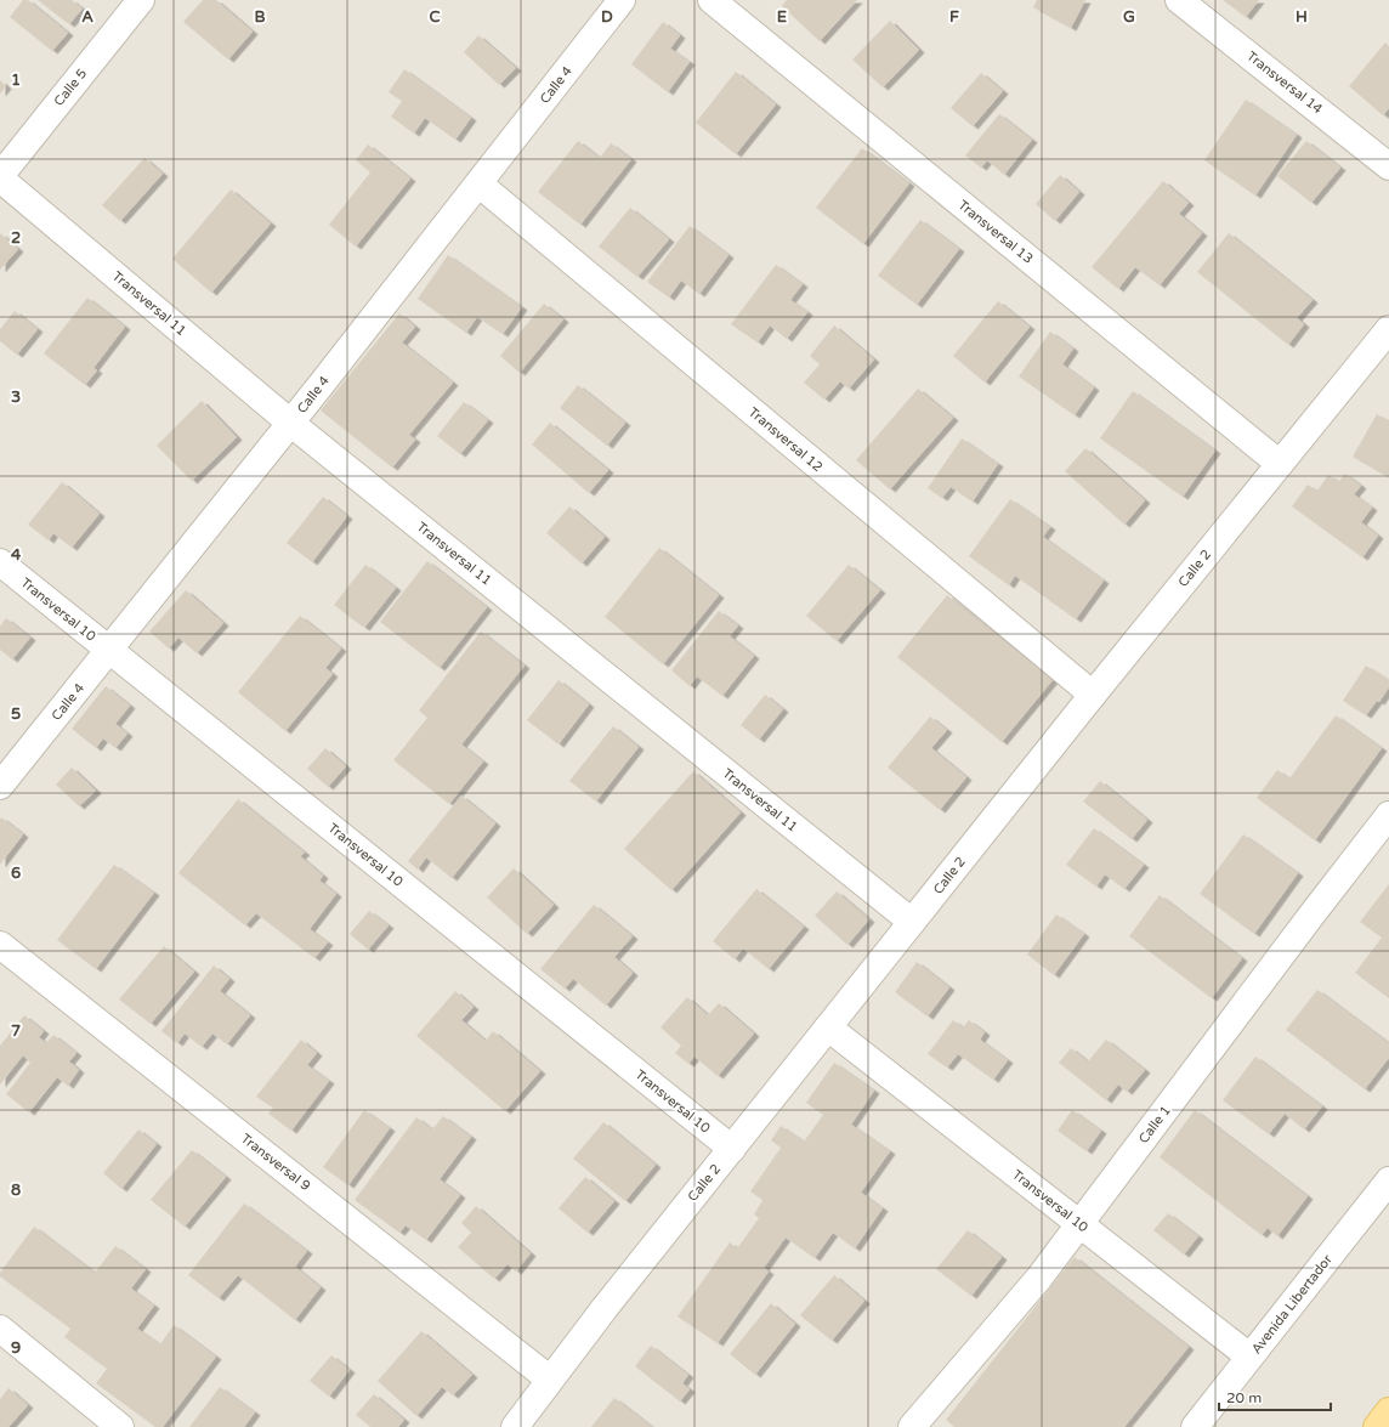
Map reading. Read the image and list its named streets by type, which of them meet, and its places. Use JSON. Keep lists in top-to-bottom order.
{
  "streets": {
    "street": [
      "Transversal 14",
      "Calle 4",
      "Calle 5",
      "Transversal 13",
      "Transversal 11",
      "Transversal 12",
      "Calle 2",
      "Transversal 10",
      "Calle 1",
      "Transversal 9",
      "Avenida Libertador"
    ]
  },
  "crossings": [
    ["Calle 4", "Transversal 11"],
    ["Calle 4", "Transversal 12"],
    ["Calle 4", "Transversal 10"],
    ["Calle 5", "Transversal 11"],
    ["Transversal 13", "Calle 2"],
    ["Transversal 11", "Calle 2"],
    ["Transversal 12", "Calle 2"],
    ["Calle 2", "Transversal 10"],
    ["Calle 2", "Transversal 9"],
    ["Transversal 10", "Calle 1"],
    ["Transversal 10", "Avenida Libertador"]
  ],
  "scale_bar": "20 m",
  "grid": {
    "columns": [
      "A",
      "B",
      "C",
      "D",
      "E",
      "F",
      "G",
      "H"
    ],
    "rows": [
      "1",
      "2",
      "3",
      "4",
      "5",
      "6",
      "7",
      "8",
      "9"
    ]
  }
}
